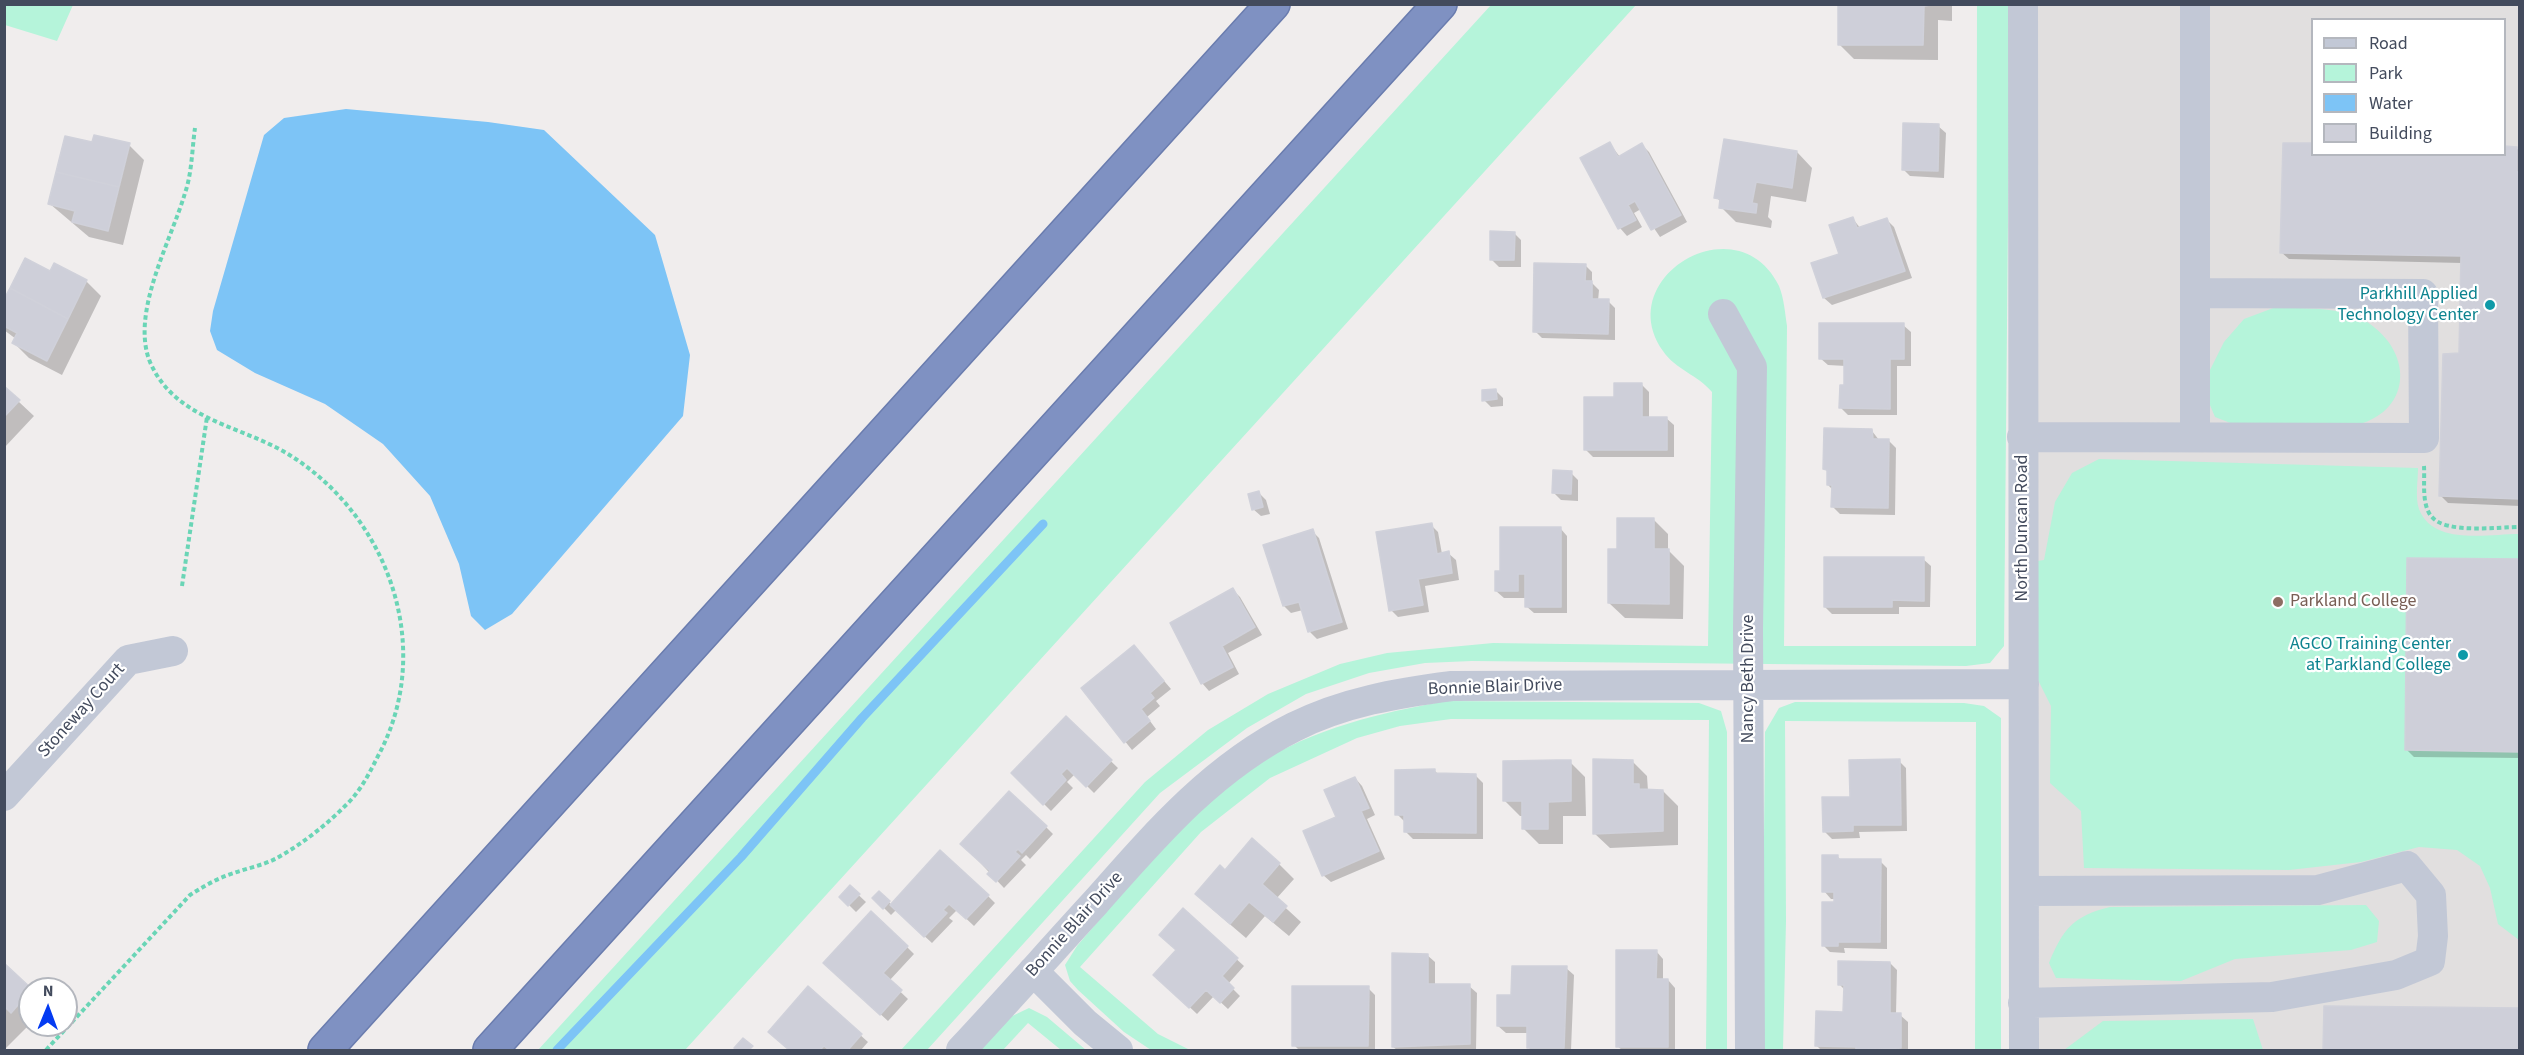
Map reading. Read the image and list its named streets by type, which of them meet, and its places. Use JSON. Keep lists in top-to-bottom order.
{
  "streets": {
    "street": [
      "North Duncan Road",
      "Nancy Beth Drive",
      "Bonnie Blair Drive",
      "Stoneway Court"
    ]
  },
  "crossings": [
    ["North Duncan Road", "Bonnie Blair Drive"],
    ["Nancy Beth Drive", "Bonnie Blair Drive"]
  ],
  "places": ["Parkhill Applied Technology Center", "Parkland College", "AGCO Training Center at Parkland College"],
  "legend": [
    "Road",
    "Park",
    "Water",
    "Building"
  ],
  "north": "top"
}
